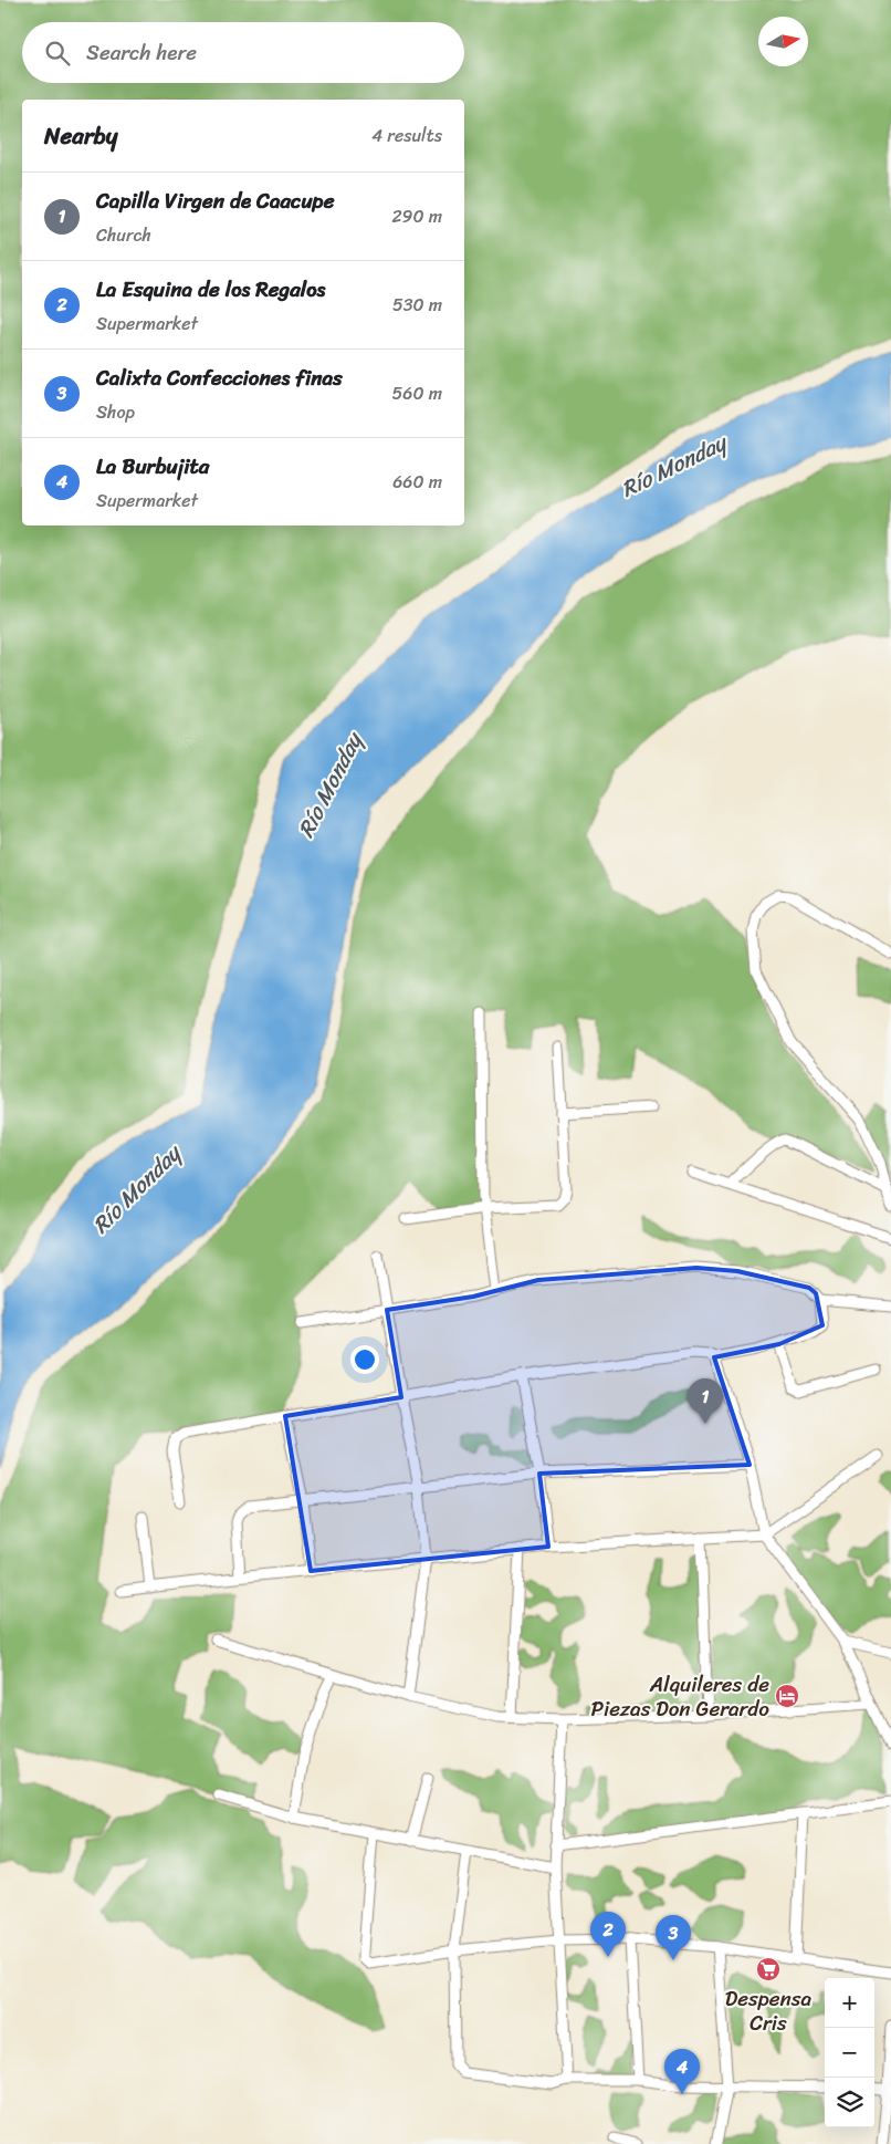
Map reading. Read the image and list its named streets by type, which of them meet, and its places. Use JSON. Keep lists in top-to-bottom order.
{
  "water": ["Río Monday"],
  "places": {
    "hotel": ["Alquileres de Piezas Don Gerardo"],
    "supermarket": ["Despensa Cris"]
  },
  "north": "right",
  "page": {
    "search": "Search here",
    "heading": ["Nearby", "4 results"],
    "list": [
      {
        "mark": "1",
        "name": "Capilla Virgen de Caacupe",
        "note": "Church",
        "value": "290 m"
      },
      {
        "mark": "2",
        "name": "La Esquina de los Regalos",
        "note": "Supermarket",
        "value": "530 m"
      },
      {
        "mark": "3",
        "name": "Calixta Confecciones finas",
        "note": "Shop",
        "value": "560 m"
      },
      {
        "mark": "4",
        "name": "La Burbujita",
        "note": "Supermarket",
        "value": "660 m"
      }
    ],
    "pins": [
      "1",
      "2",
      "3",
      "4"
    ],
    "map_buttons": ["+", "−"]
  }
}
